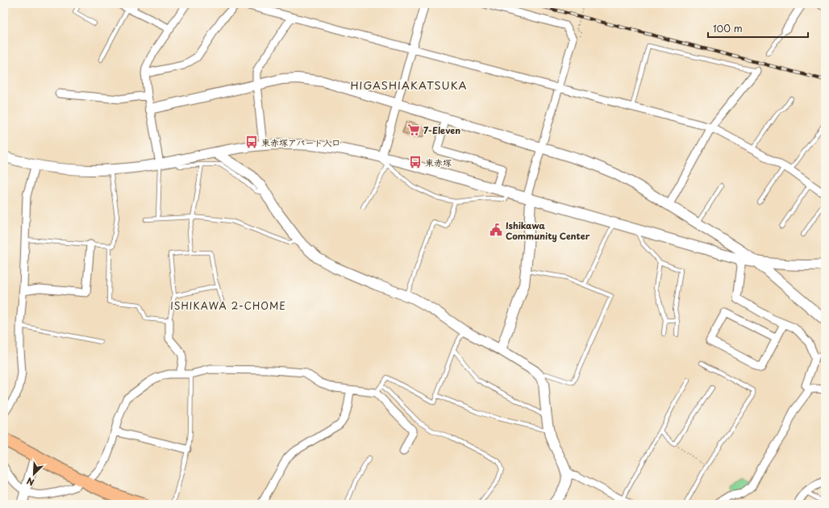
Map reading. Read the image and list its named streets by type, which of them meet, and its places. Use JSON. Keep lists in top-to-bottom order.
{
  "districts": ["HIGASHIAKATSUKA", "ISHIKAWA 2-CHOME"],
  "places": {
    "supermarket": ["7-Eleven"],
    "bus stop": ["東赤塚アパート入口", "東赤塚"],
    "public building": ["Ishikawa Community Center"]
  },
  "scale_bar": "100 m",
  "north": "bottom left"
}
